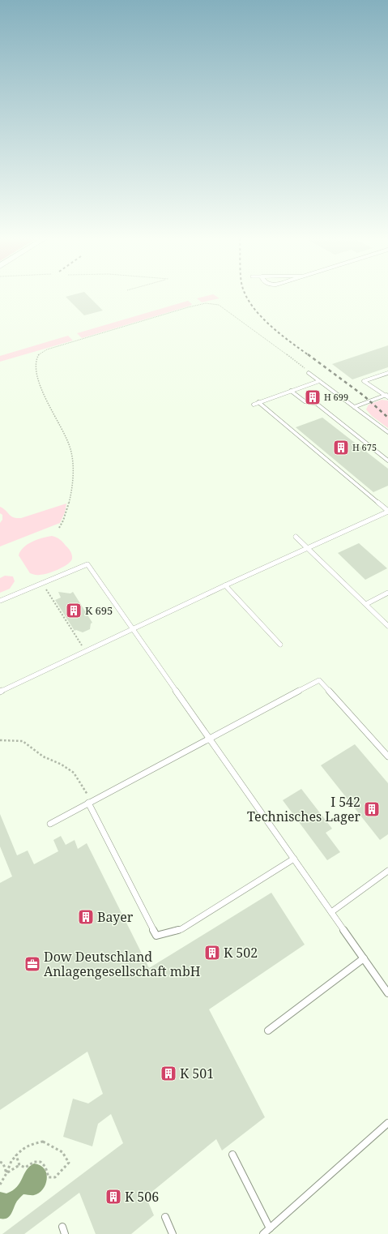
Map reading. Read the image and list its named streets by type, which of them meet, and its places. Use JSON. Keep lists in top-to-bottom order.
{
  "places": {
    "building": [
      "H 699",
      "H 675",
      "K 695",
      "I 542 Technisches Lager",
      "Bayer",
      "K 502",
      "K 501",
      "K 506"
    ],
    "office": ["Dow Deutschland Anlagengesellschaft mbH"]
  }
}
